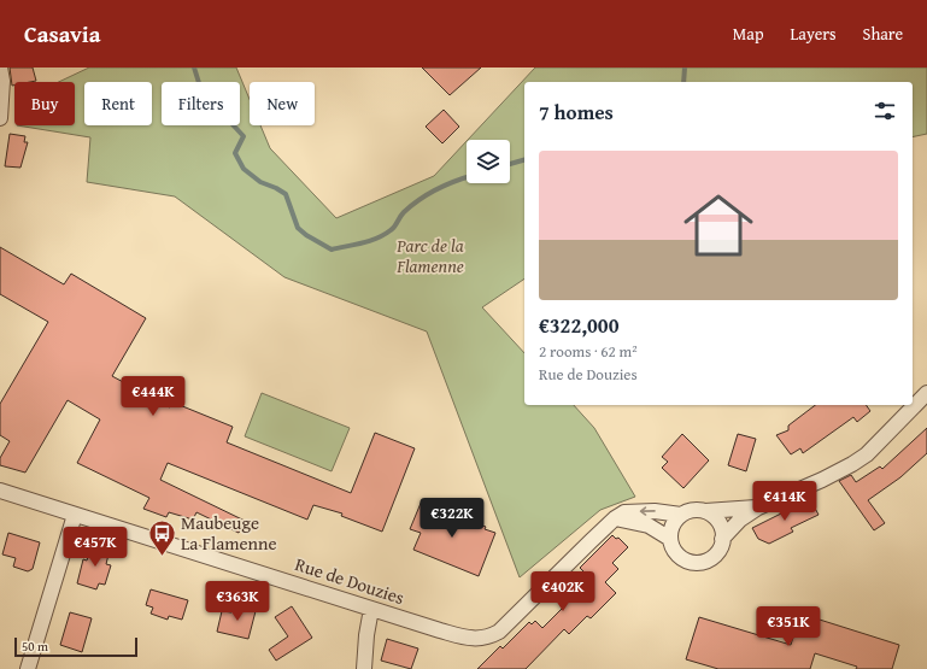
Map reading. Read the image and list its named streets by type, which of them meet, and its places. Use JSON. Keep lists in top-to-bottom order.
{
  "streets": {
    "street": ["Rue de Douzies"]
  },
  "parks": ["Parc de la Flamenne"],
  "places": {
    "bus stop": ["Maubeuge La Flamenne"]
  },
  "scale_bar": "50 m",
  "page": {
    "header": "Casavia",
    "nav": ["Map", "Layers", "Share"],
    "chip": [
      "Buy",
      "Rent",
      "Filters",
      "New"
    ],
    "heading": "7 homes",
    "list": [
      {
        "name": "€322,000",
        "note": "2 rooms · 62 m² · Rue de Douzies"
      }
    ],
    "price": [
      "€444K",
      "€414K",
      "€322K",
      "€457K",
      "€402K",
      "€363K",
      "€351K"
    ],
    "scale": "50 m"
  }
}
